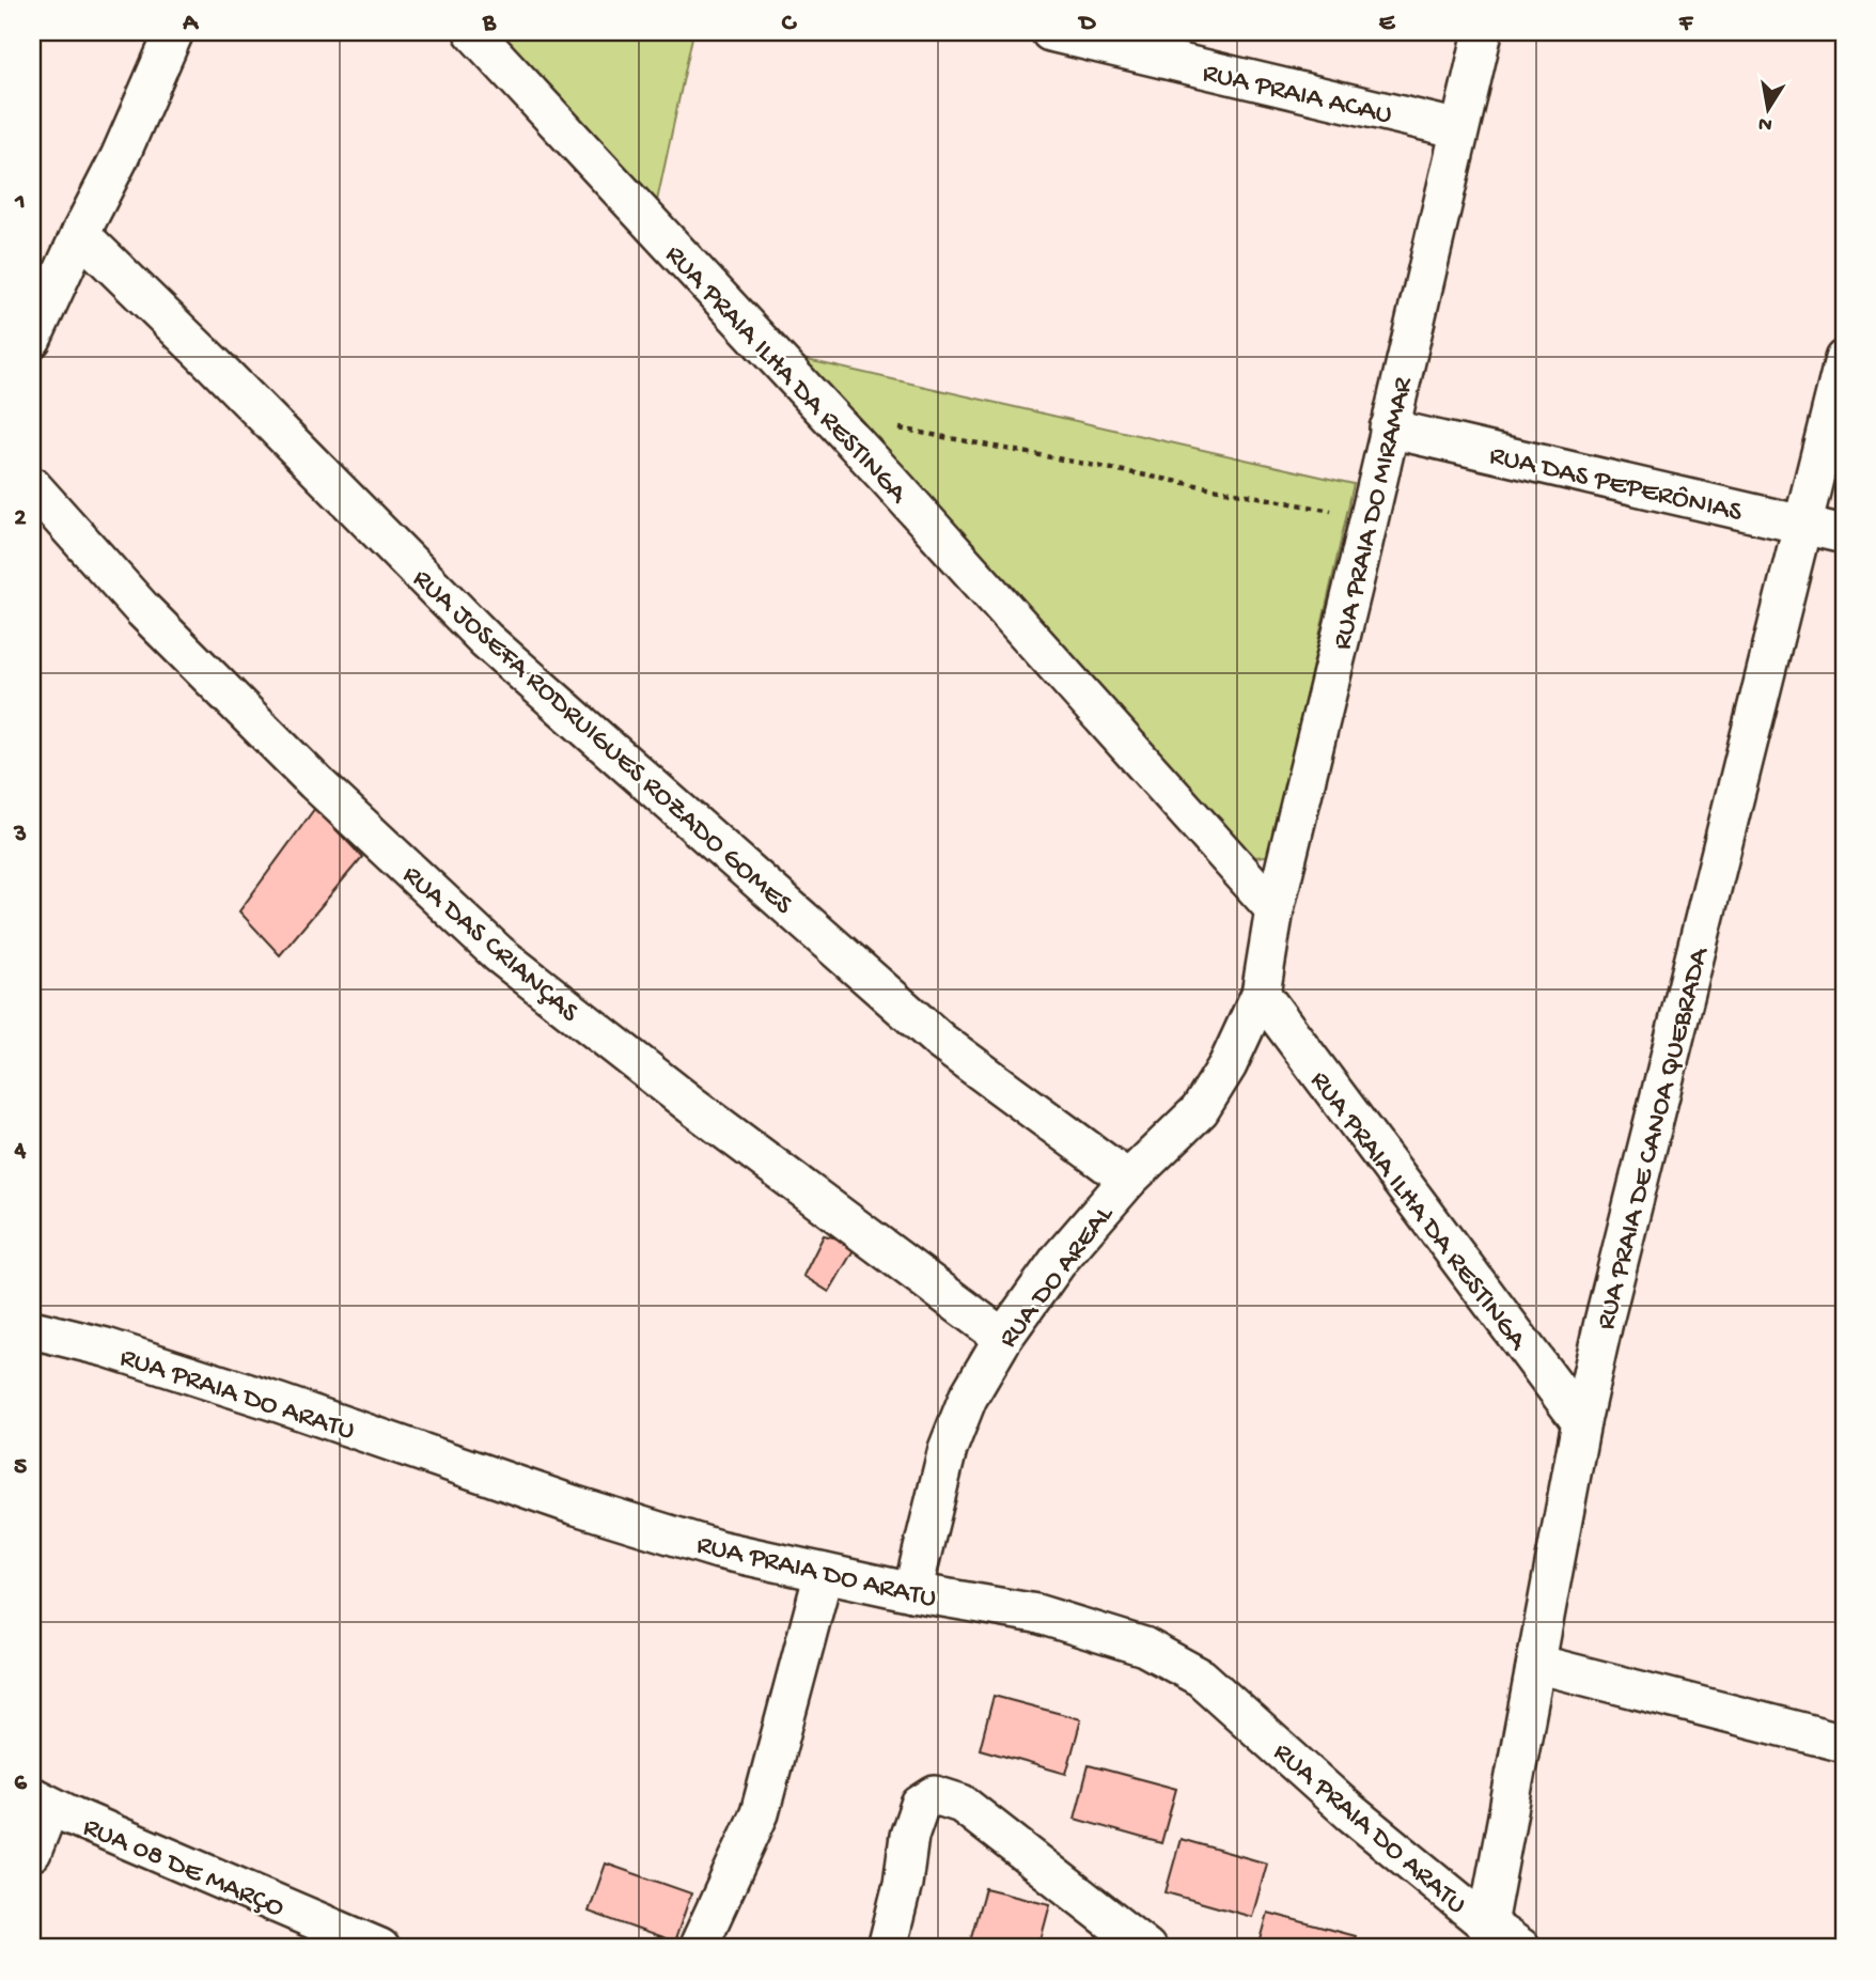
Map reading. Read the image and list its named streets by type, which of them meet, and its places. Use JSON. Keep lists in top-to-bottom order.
{
  "streets": {
    "street": [
      "RUA PRAIA ACAU",
      "RUA PRAIA ILHA DA RESTINGA",
      "RUA DAS PEPERÔNIAS",
      "RUA PRAIA DO MIRAMAR",
      "RUA JOSEFA RODRUIGUES ROZADO GOMES",
      "RUA DAS CRIANÇAS",
      "RUA PRAIA DE CANOA QUEBRADA",
      "RUA DO AREAL",
      "RUA PRAIA DO ARATU",
      "RUA 08 DE MARÇO"
    ]
  },
  "crossings": [
    ["RUA PRAIA ACAU", "RUA PRAIA DO MIRAMAR"],
    ["RUA PRAIA ILHA DA RESTINGA", "RUA PRAIA DO MIRAMAR"],
    ["RUA PRAIA ILHA DA RESTINGA", "RUA PRAIA DE CANOA QUEBRADA"],
    ["RUA PRAIA ILHA DA RESTINGA", "RUA DO AREAL"],
    ["RUA DAS PEPERÔNIAS", "RUA PRAIA DO MIRAMAR"],
    ["RUA DAS PEPERÔNIAS", "RUA PRAIA DE CANOA QUEBRADA"],
    ["RUA PRAIA DO MIRAMAR", "RUA DO AREAL"],
    ["RUA JOSEFA RODRUIGUES ROZADO GOMES", "RUA DO AREAL"],
    ["RUA DAS CRIANÇAS", "RUA DO AREAL"],
    ["RUA PRAIA DE CANOA QUEBRADA", "RUA PRAIA DO ARATU"],
    ["RUA DO AREAL", "RUA PRAIA DO ARATU"]
  ],
  "north": "bottom",
  "grid": {
    "columns": [
      "A",
      "B",
      "C",
      "D",
      "E",
      "F"
    ],
    "rows": [
      "1",
      "2",
      "3",
      "4",
      "5",
      "6"
    ]
  }
}
